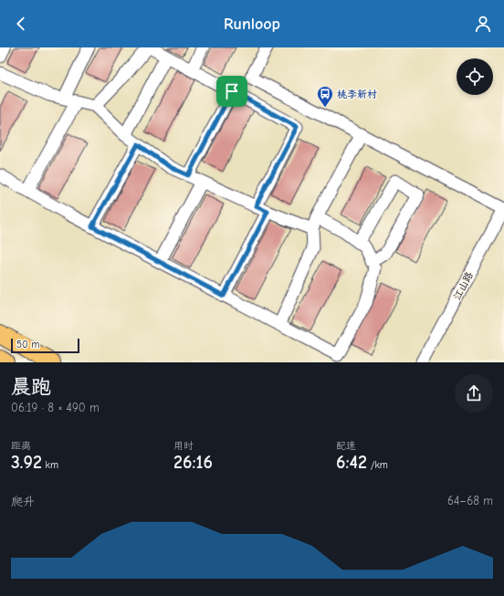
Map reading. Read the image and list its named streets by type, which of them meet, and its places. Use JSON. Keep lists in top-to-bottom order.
{
  "streets": {
    "street": ["江山路"]
  },
  "places": {
    "bus stop": ["桃李新村"]
  },
  "scale_bar": "50 m",
  "page": {
    "header": "Runloop",
    "scale": "50 m",
    "heading": ["晨跑", "06:19 · 8 × 490 m"],
    "stats": [
      ["距离", "3.92 km"],
      ["用时", "26:16"],
      ["配速", "6:42 /km"]
    ],
    "chart": ["爬升", "64–68 m"]
  }
}
